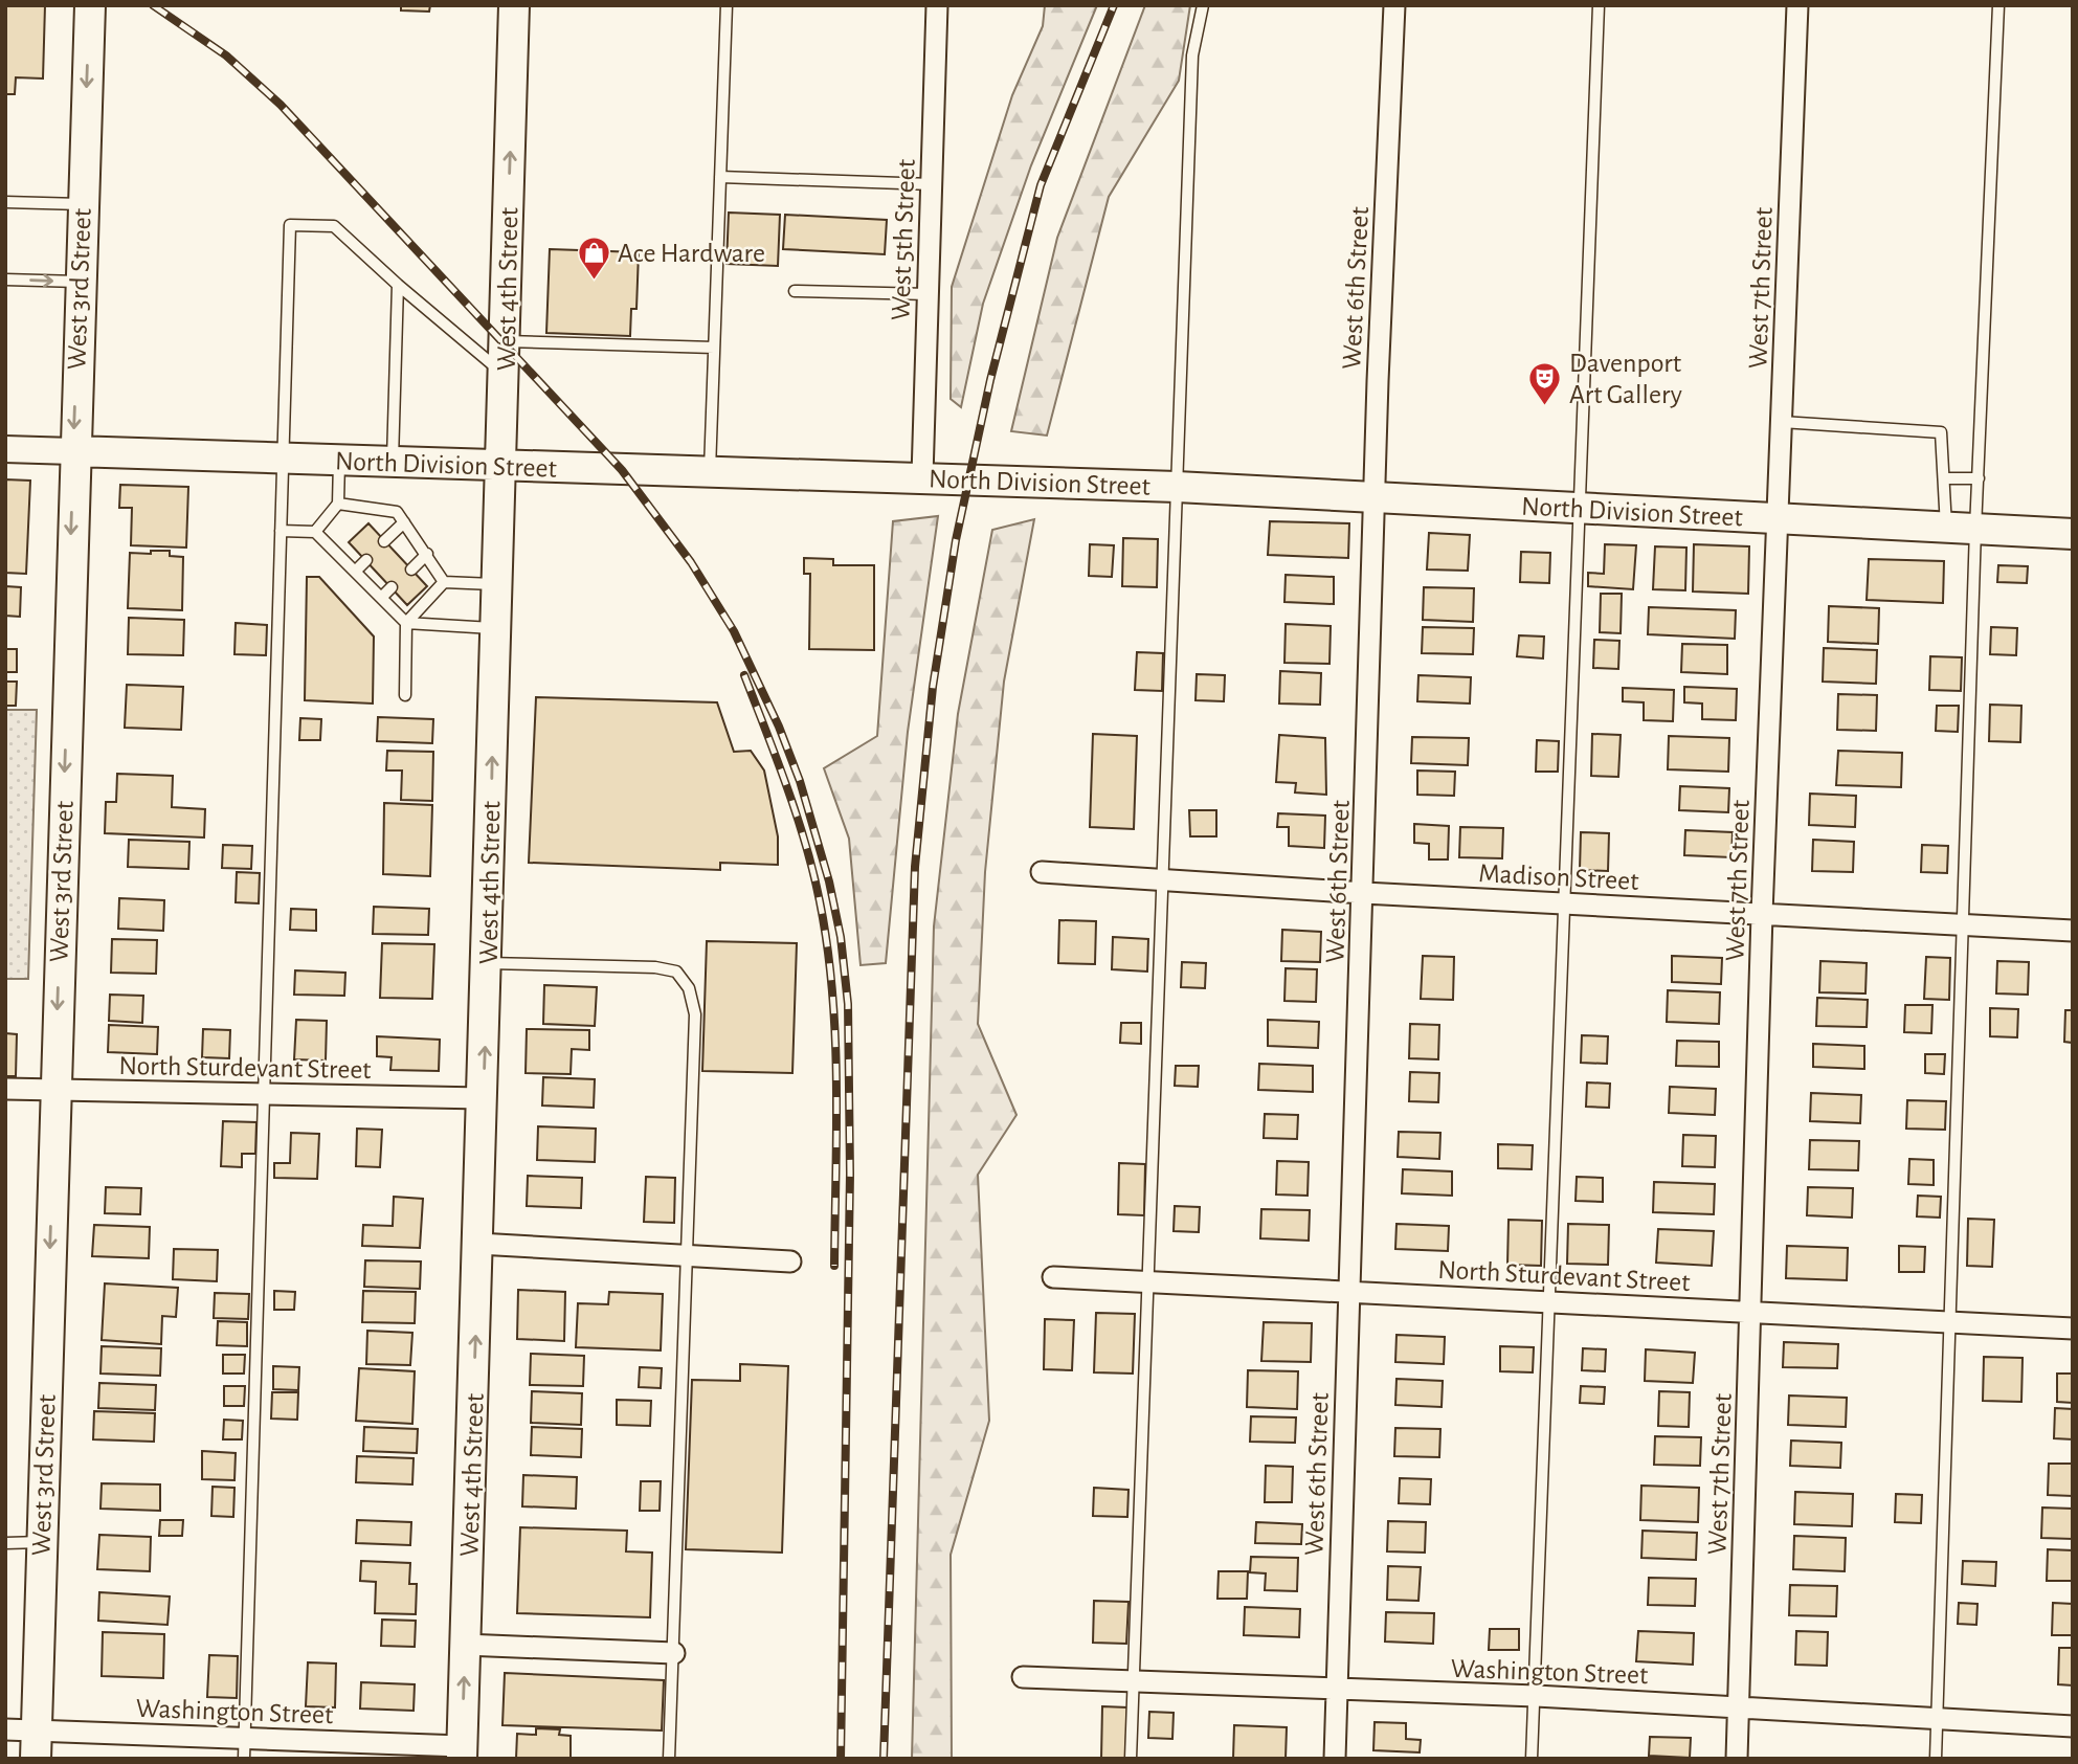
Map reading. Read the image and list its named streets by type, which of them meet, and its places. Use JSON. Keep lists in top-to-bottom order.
{
  "streets": {
    "main road": ["West 3rd Street", "West 4th Street", "North Division Street"],
    "street": [
      "West 5th Street",
      "West 6th Street",
      "West 7th Street",
      "Madison Street",
      "North Sturdevant Street",
      "Washington Street"
    ]
  },
  "crossings": [
    ["West 5th Street", "North Division Street"],
    ["West 6th Street", "North Division Street"],
    ["West 6th Street", "Madison Street"],
    ["West 6th Street", "North Sturdevant Street"],
    ["West 6th Street", "Washington Street"],
    ["West 7th Street", "North Division Street"],
    ["West 7th Street", "Madison Street"],
    ["West 7th Street", "North Sturdevant Street"],
    ["West 7th Street", "Washington Street"],
    ["West 3rd Street", "North Division Street"],
    ["West 3rd Street", "North Sturdevant Street"],
    ["West 3rd Street", "Washington Street"],
    ["West 4th Street", "North Division Street"],
    ["West 4th Street", "North Sturdevant Street"],
    ["West 4th Street", "Washington Street"]
  ],
  "one_way": ["West 3rd Street", "West 4th Street"],
  "places": {
    "shop": ["Ace Hardware"],
    "theatre": ["Davenport Art Gallery"]
  }
}
